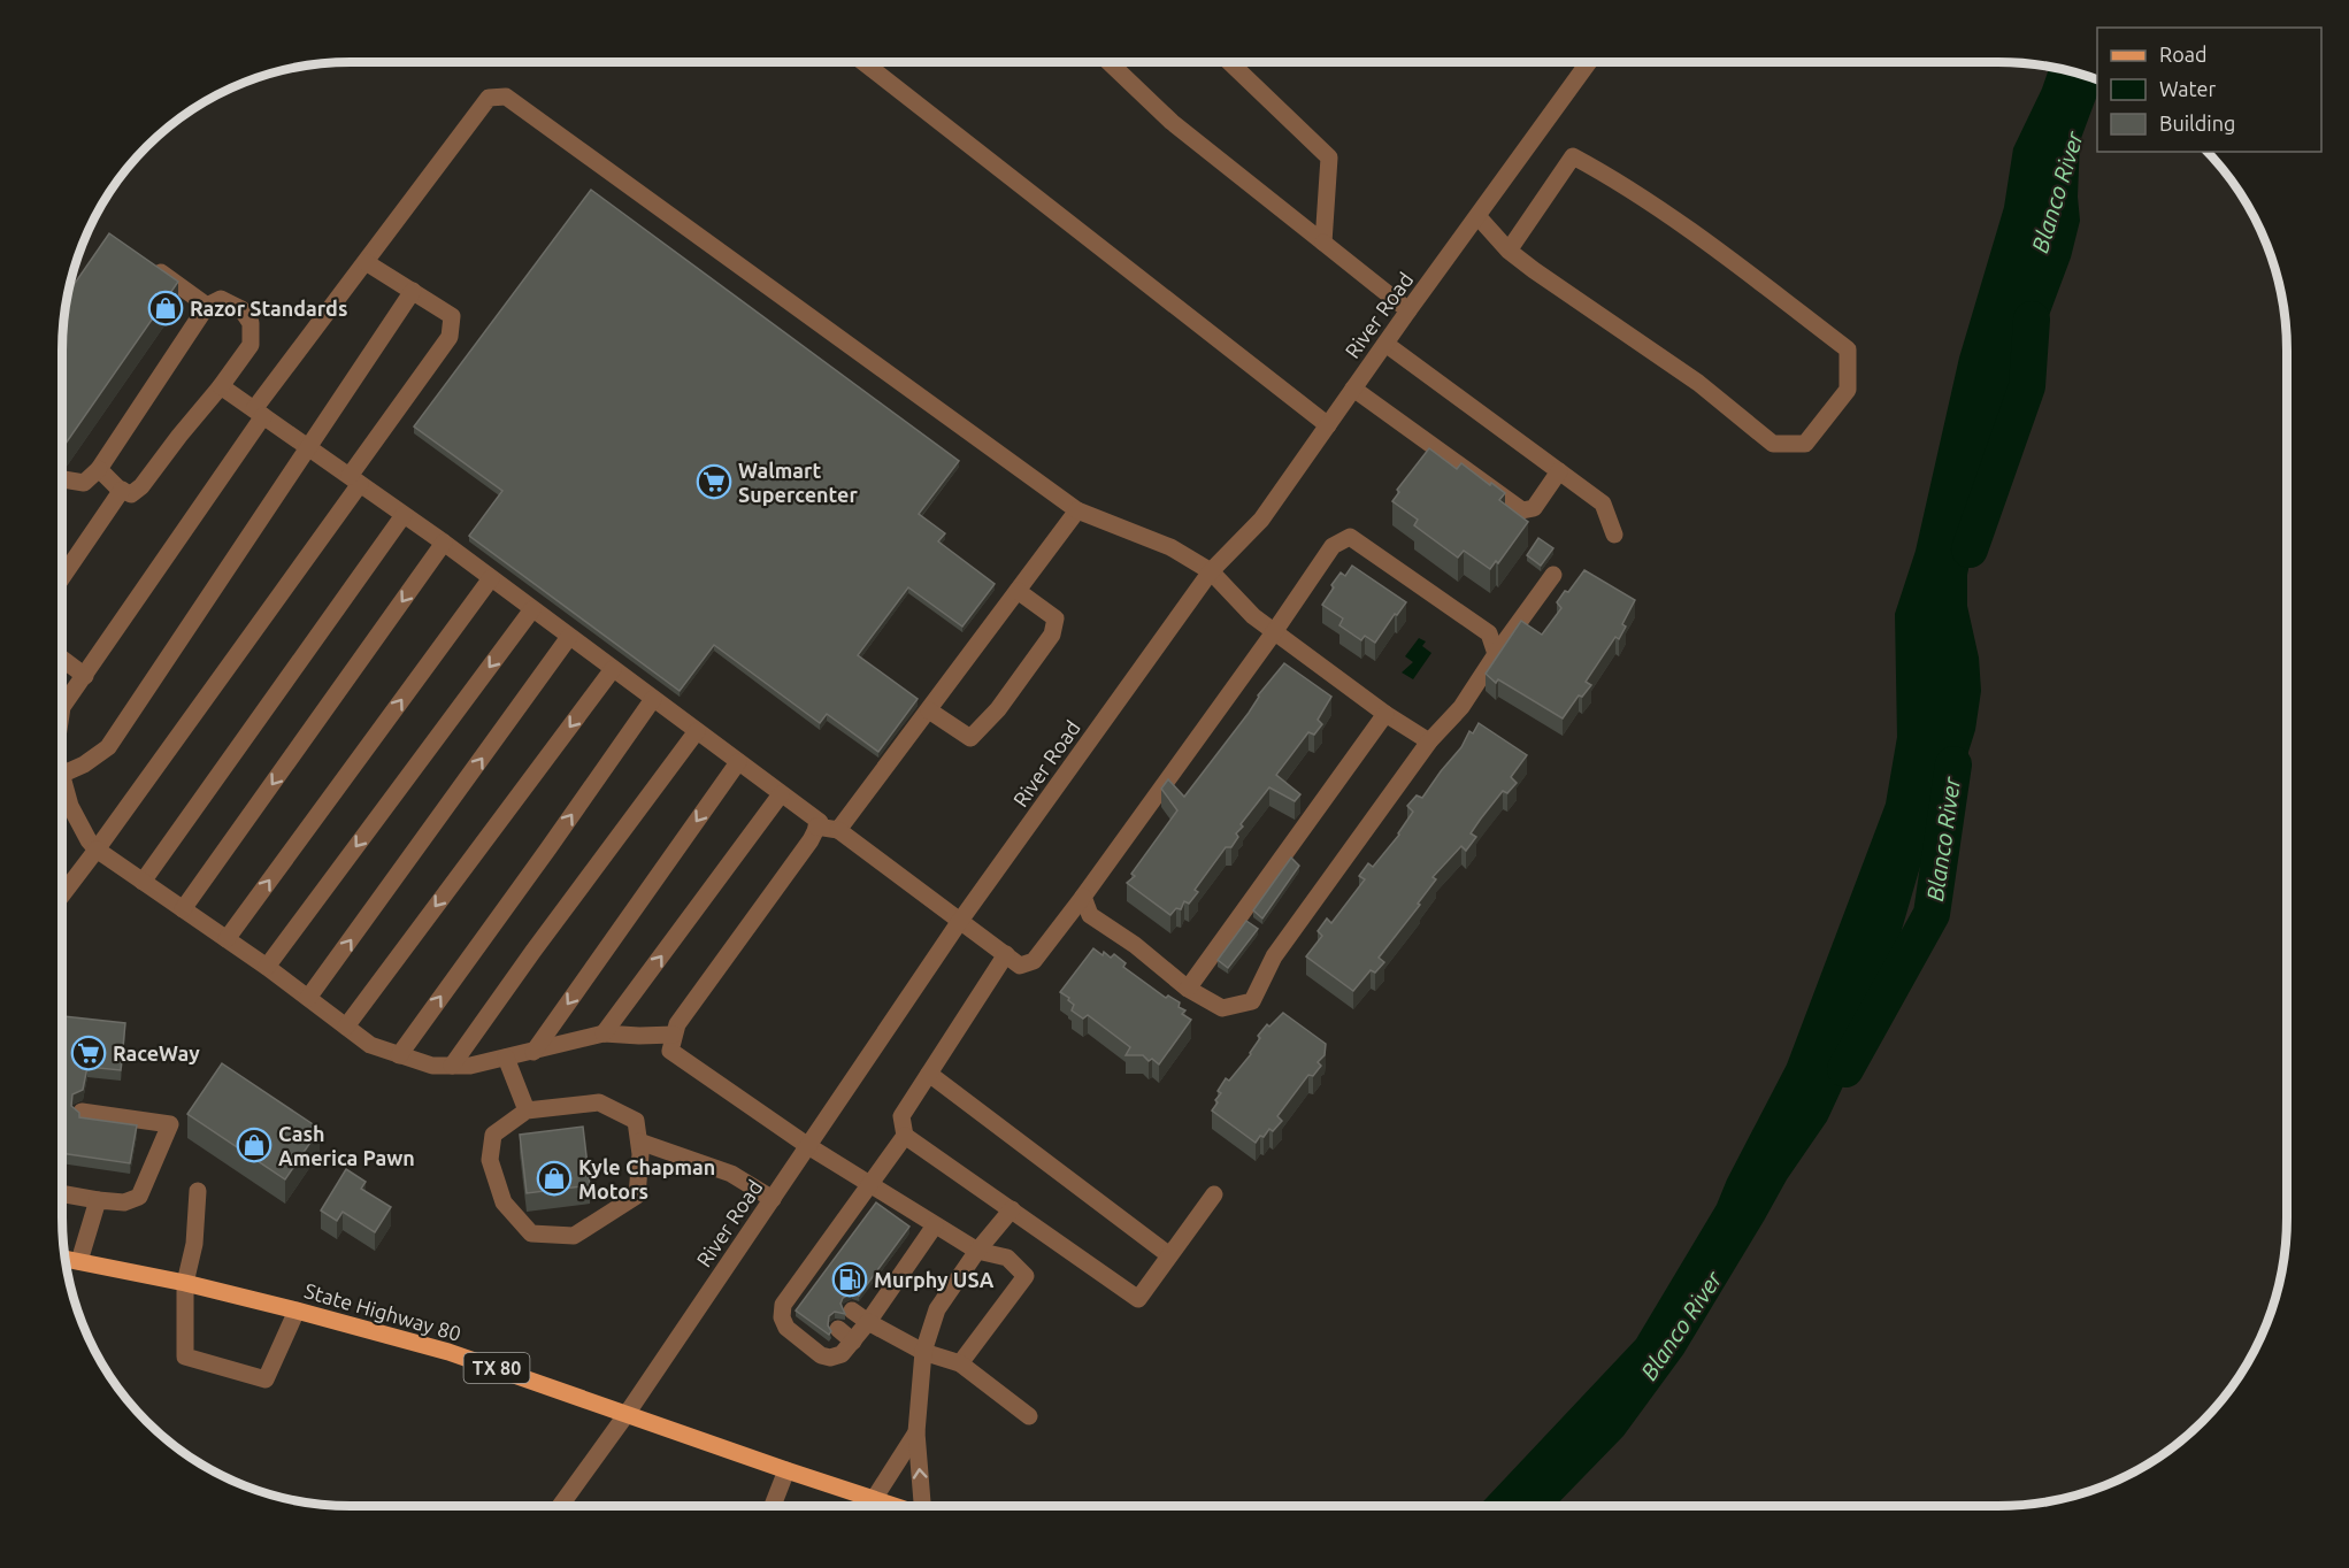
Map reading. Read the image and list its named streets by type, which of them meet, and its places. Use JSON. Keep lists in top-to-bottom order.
{
  "streets": {
    "main road": ["State Highway 80", "TX 80"],
    "street": ["River Road"]
  },
  "crossings": [
    ["River Road", "State Highway 80"]
  ],
  "water": ["Blanco River"],
  "places": {
    "shop": ["Razor Standards", "Cash America Pawn", "Kyle Chapman Motors"],
    "supermarket": ["Walmart Supercenter", "RaceWay"],
    "fuel station": ["Murphy USA"]
  },
  "legend": ["Road", "Water", "Building"]
}
